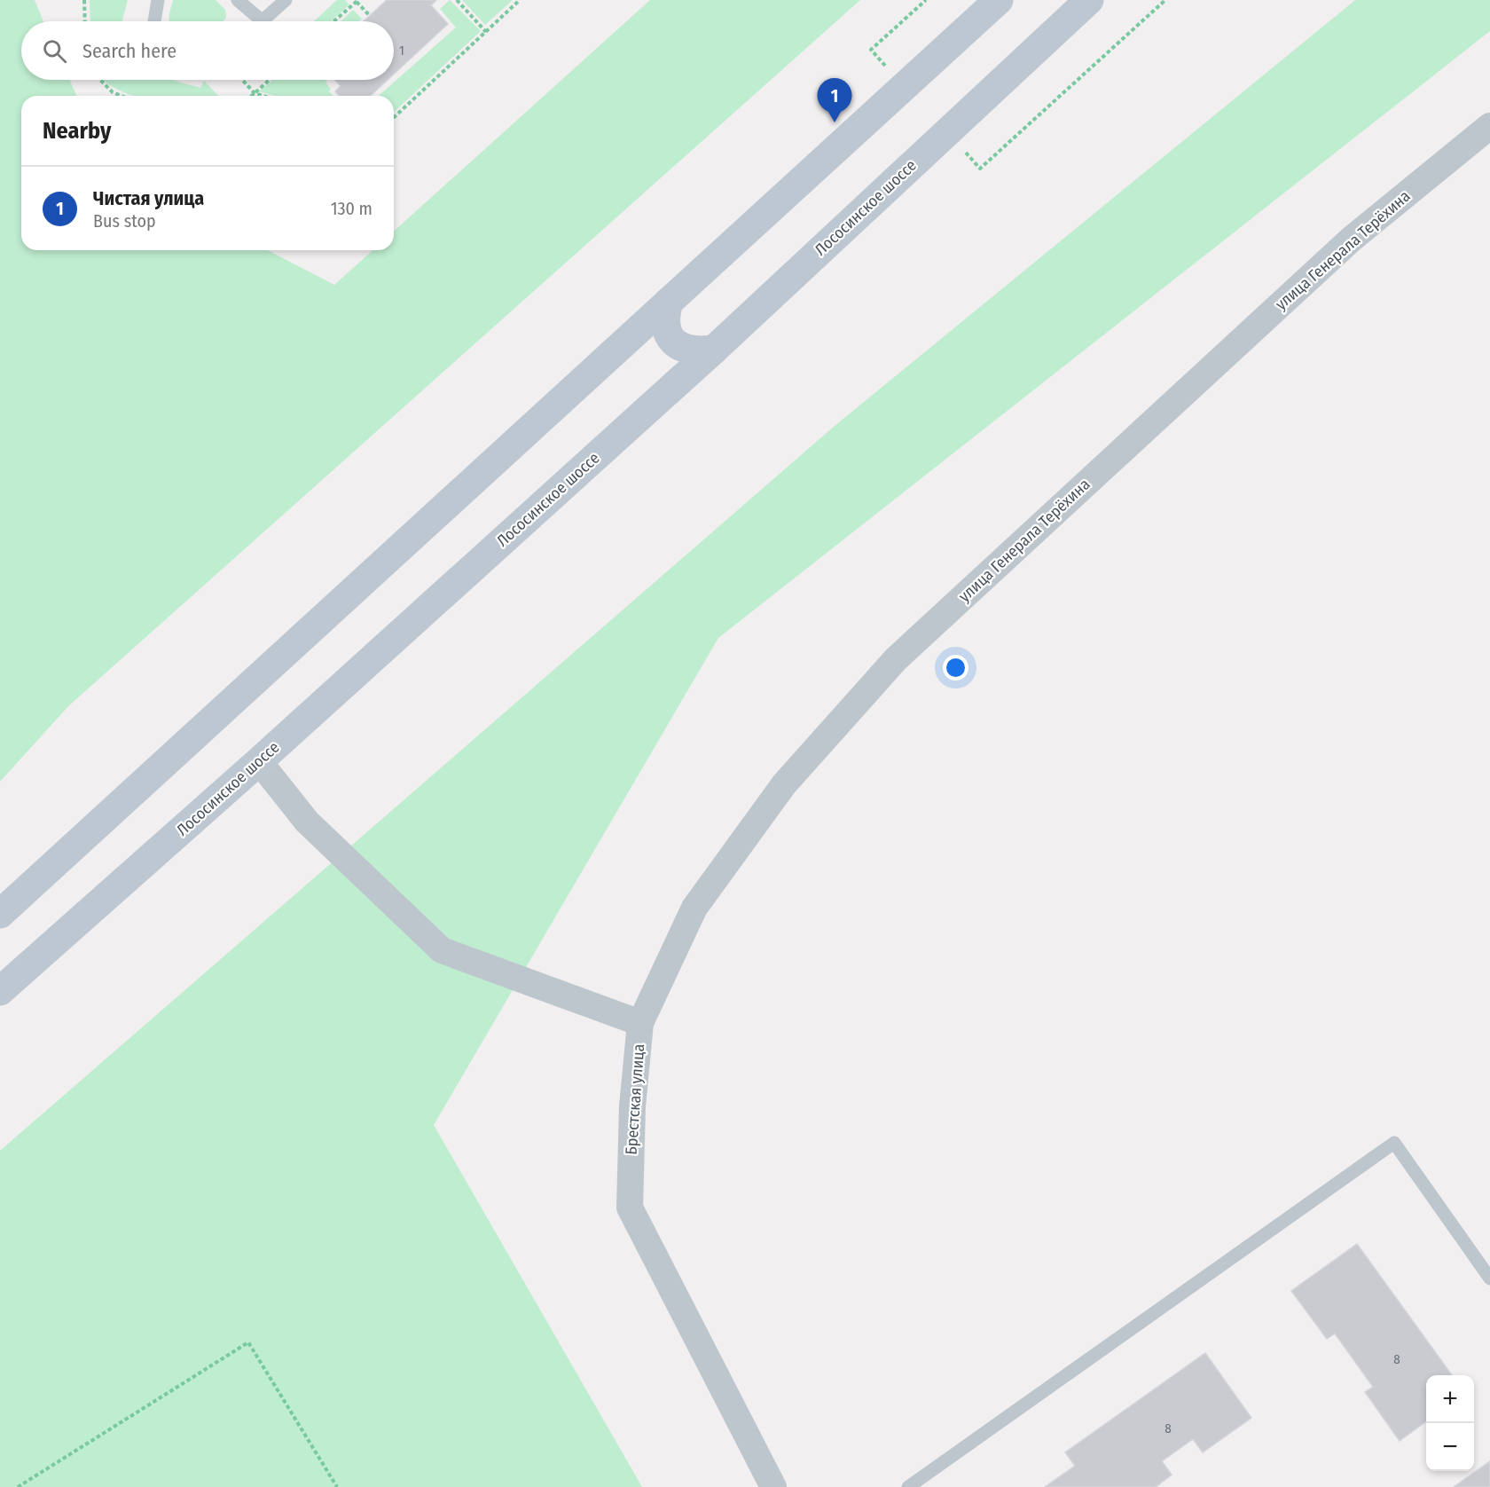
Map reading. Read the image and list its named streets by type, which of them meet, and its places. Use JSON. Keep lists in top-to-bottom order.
{
  "streets": {
    "street": ["Лососинское шоссе", "улица Генерала Терёхина", "Брестская улица"]
  },
  "crossings": [
    ["Лососинское шоссе", "Брестская улица"],
    ["улица Генерала Терёхина", "Брестская улица"]
  ],
  "house_numbers": ["1", "8", "8"],
  "page": {
    "search": "Search here",
    "pins": "1",
    "heading": "Nearby",
    "list": [
      {
        "mark": "1",
        "name": "Чистая улица",
        "note": "Bus stop",
        "value": "130 m"
      }
    ],
    "map_buttons": ["+", "−"]
  }
}
